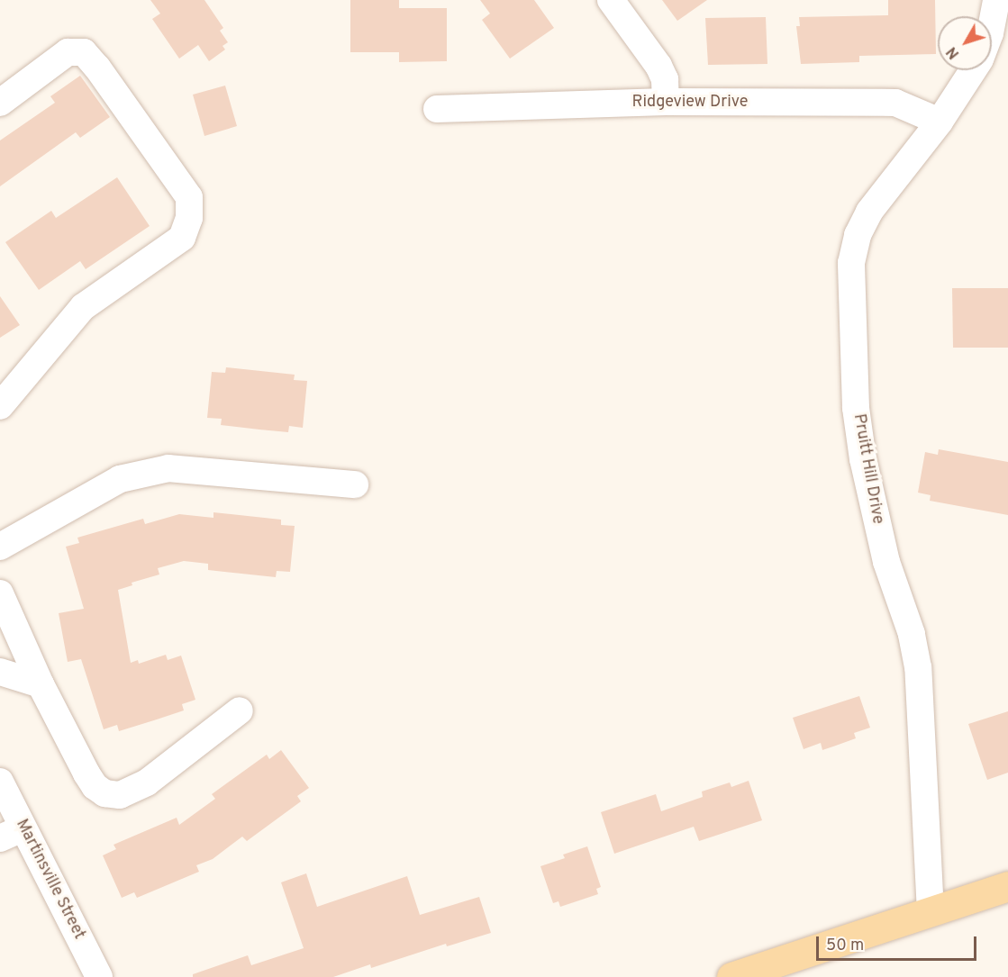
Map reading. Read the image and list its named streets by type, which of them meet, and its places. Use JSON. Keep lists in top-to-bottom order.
{
  "streets": {
    "street": ["Ridgeview Drive", "Pruitt Hill Drive", "Martinsville Street"]
  },
  "crossings": [
    ["Ridgeview Drive", "Pruitt Hill Drive"]
  ],
  "scale_bar": "50 m",
  "north": "bottom left"
}
